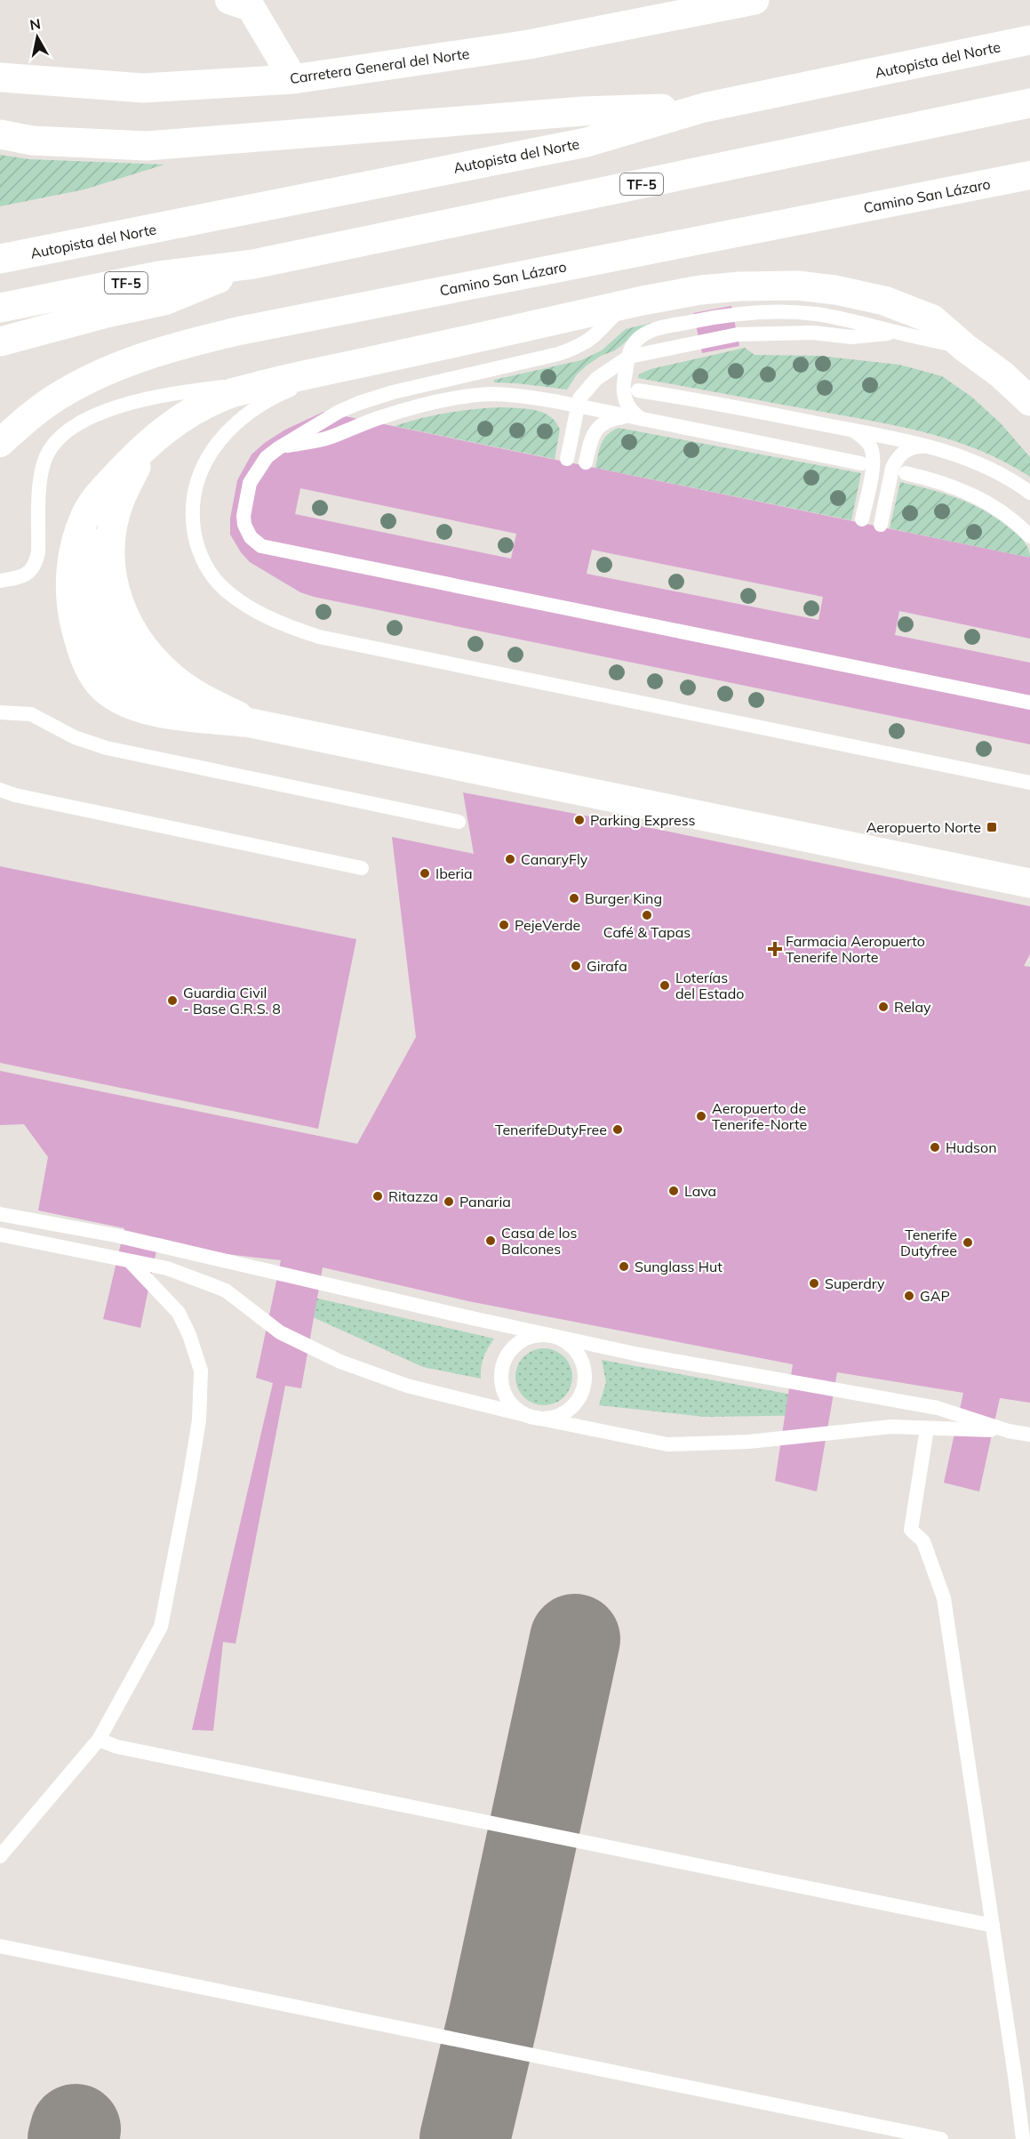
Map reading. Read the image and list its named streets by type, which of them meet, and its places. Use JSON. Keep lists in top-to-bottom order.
{
  "streets": {
    "main road": ["Autopista del Norte", "Carretera General del Norte", "TF-5"],
    "street": ["Camino San Lázaro"]
  },
  "places": {
    "other": [
      "Parking Express",
      "CanaryFly",
      "Iberia",
      "Burger King",
      "Café & Tapas",
      "PejeVerde",
      "Girafa",
      "Loterías del Estado",
      "Guardia Civil - Base G.R.S. 8",
      "Relay",
      "Aeropuerto de Tenerife-Norte",
      "TenerifeDutyFree",
      "Hudson",
      "Lava",
      "Ritazza",
      "Panaria",
      "Casa de los Balcones",
      "Tenerife Dutyfree",
      "Sunglass Hut",
      "Superdry",
      "GAP"
    ],
    "transit": ["Aeropuerto Norte"],
    "health": ["Farmacia Aeropuerto Tenerife Norte"]
  },
  "north": "top"
}
